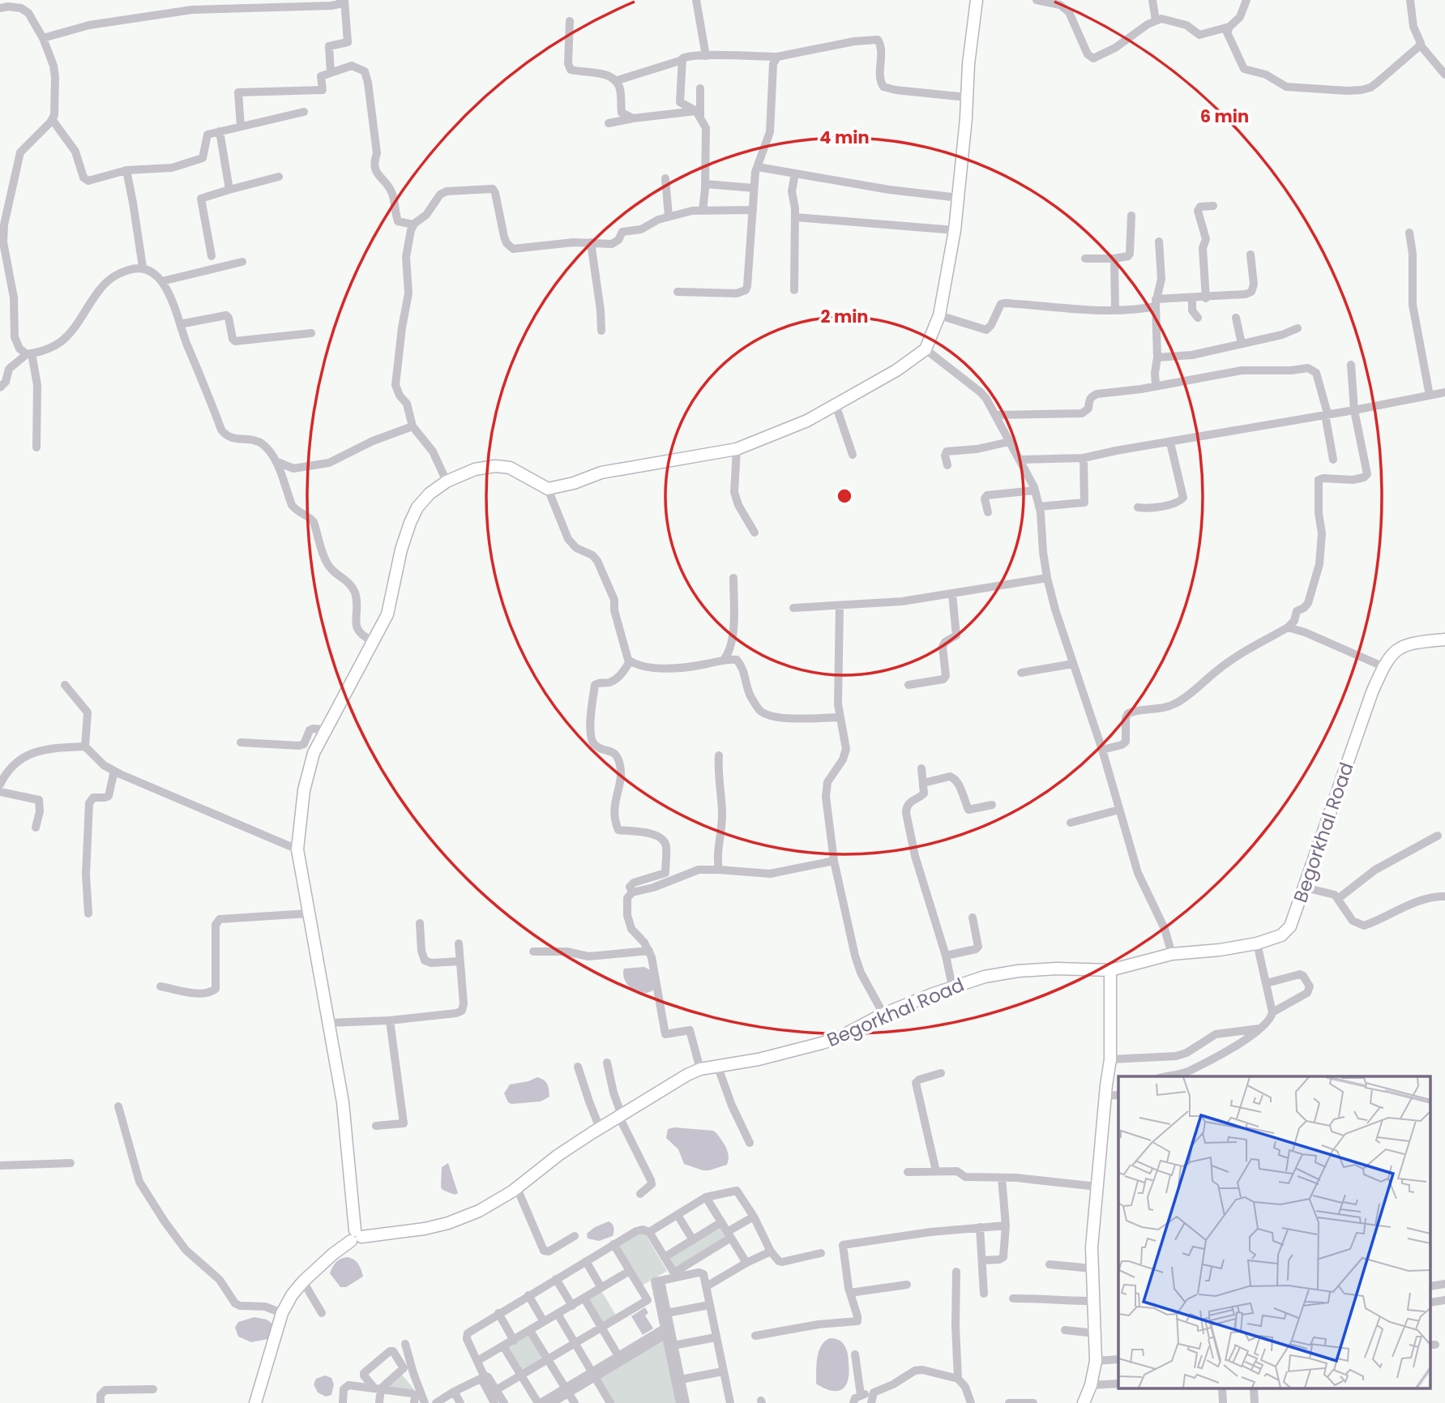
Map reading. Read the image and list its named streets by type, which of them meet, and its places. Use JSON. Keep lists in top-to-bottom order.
{
  "streets": {
    "street": ["Begorkhal Road"]
  },
  "rings": ["6 min", "4 min", "2 min"]
}
